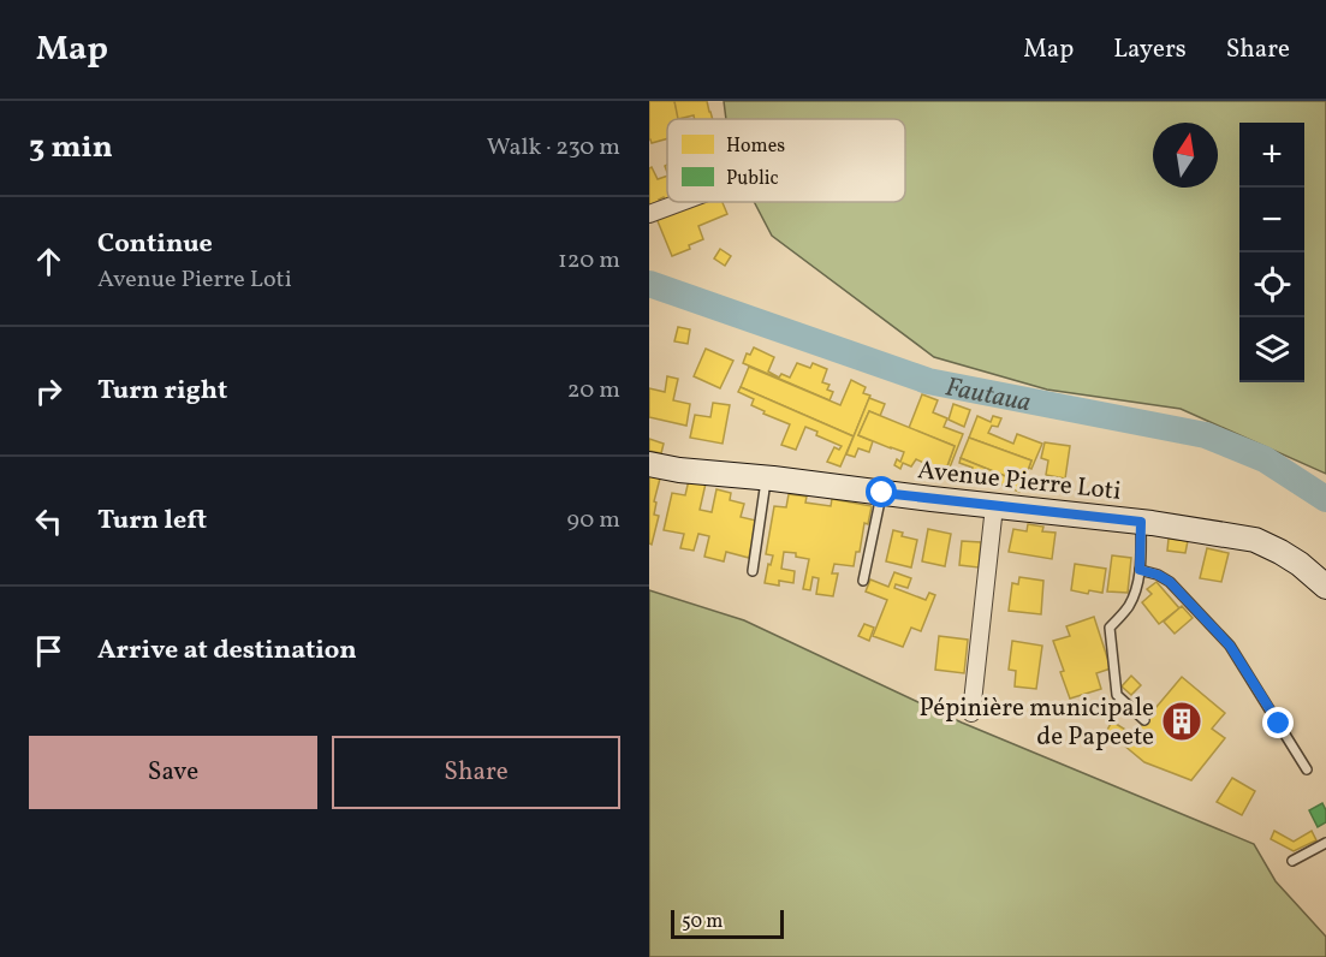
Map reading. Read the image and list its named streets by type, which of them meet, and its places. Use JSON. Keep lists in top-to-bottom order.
{
  "streets": {
    "main road": ["Avenue Pierre Loti"]
  },
  "water": ["Fautaua"],
  "places": {
    "building": ["Pépinière municipale de Papeete"]
  },
  "legend": ["Homes", "Public"],
  "scale_bar": "50 m",
  "north": "top",
  "page": {
    "header": "Map",
    "nav": ["Map", "Layers", "Share"],
    "heading": ["3 min", "Walk · 230 m"],
    "map_buttons": ["+", "−"],
    "list": [
      ["Continue", "Avenue Pierre Loti", "120 m"],
      ["Turn right", "20 m"],
      ["Turn left", "90 m"],
      "Arrive at destination"
    ],
    "buttons": ["Save", "Share"],
    "scale": "50 m"
  }
}
